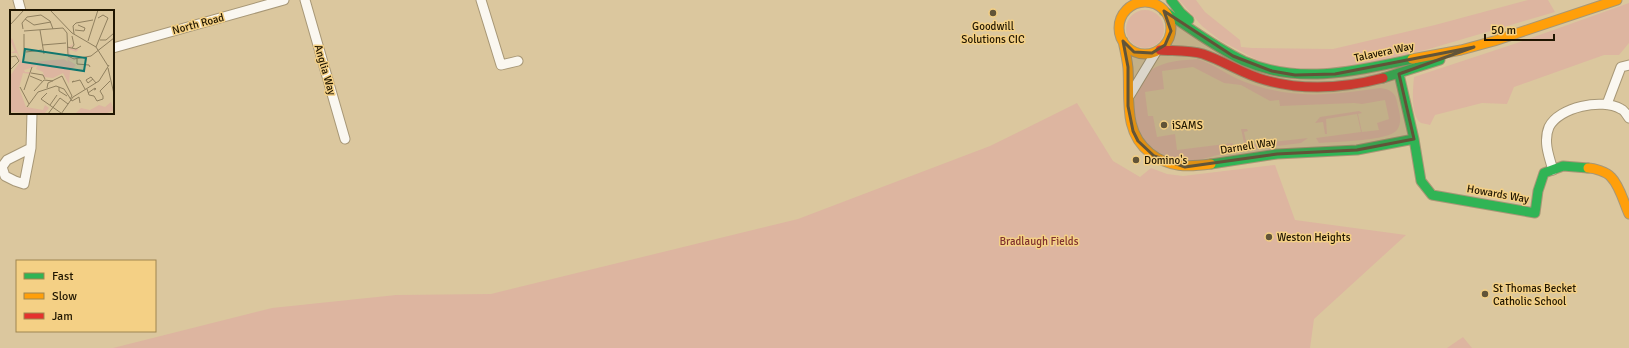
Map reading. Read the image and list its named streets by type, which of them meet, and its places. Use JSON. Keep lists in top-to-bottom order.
{
  "streets": {
    "main road": ["Talavera Way", "Darnell Way", "Howards Way"],
    "street": ["North Road", "Anglia Way"]
  },
  "crossings": [
    ["Talavera Way", "Darnell Way"],
    ["Darnell Way", "Howards Way"]
  ],
  "parks": ["Bradlaugh Fields"],
  "places": [
    "Goodwill Solutions CIC",
    "iSAMS",
    "Domino's",
    "Weston Heights",
    "St Thomas Becket Catholic School"
  ],
  "legend": ["Fast", "Slow", "Jam"],
  "scale_bar": "50 m"
}
